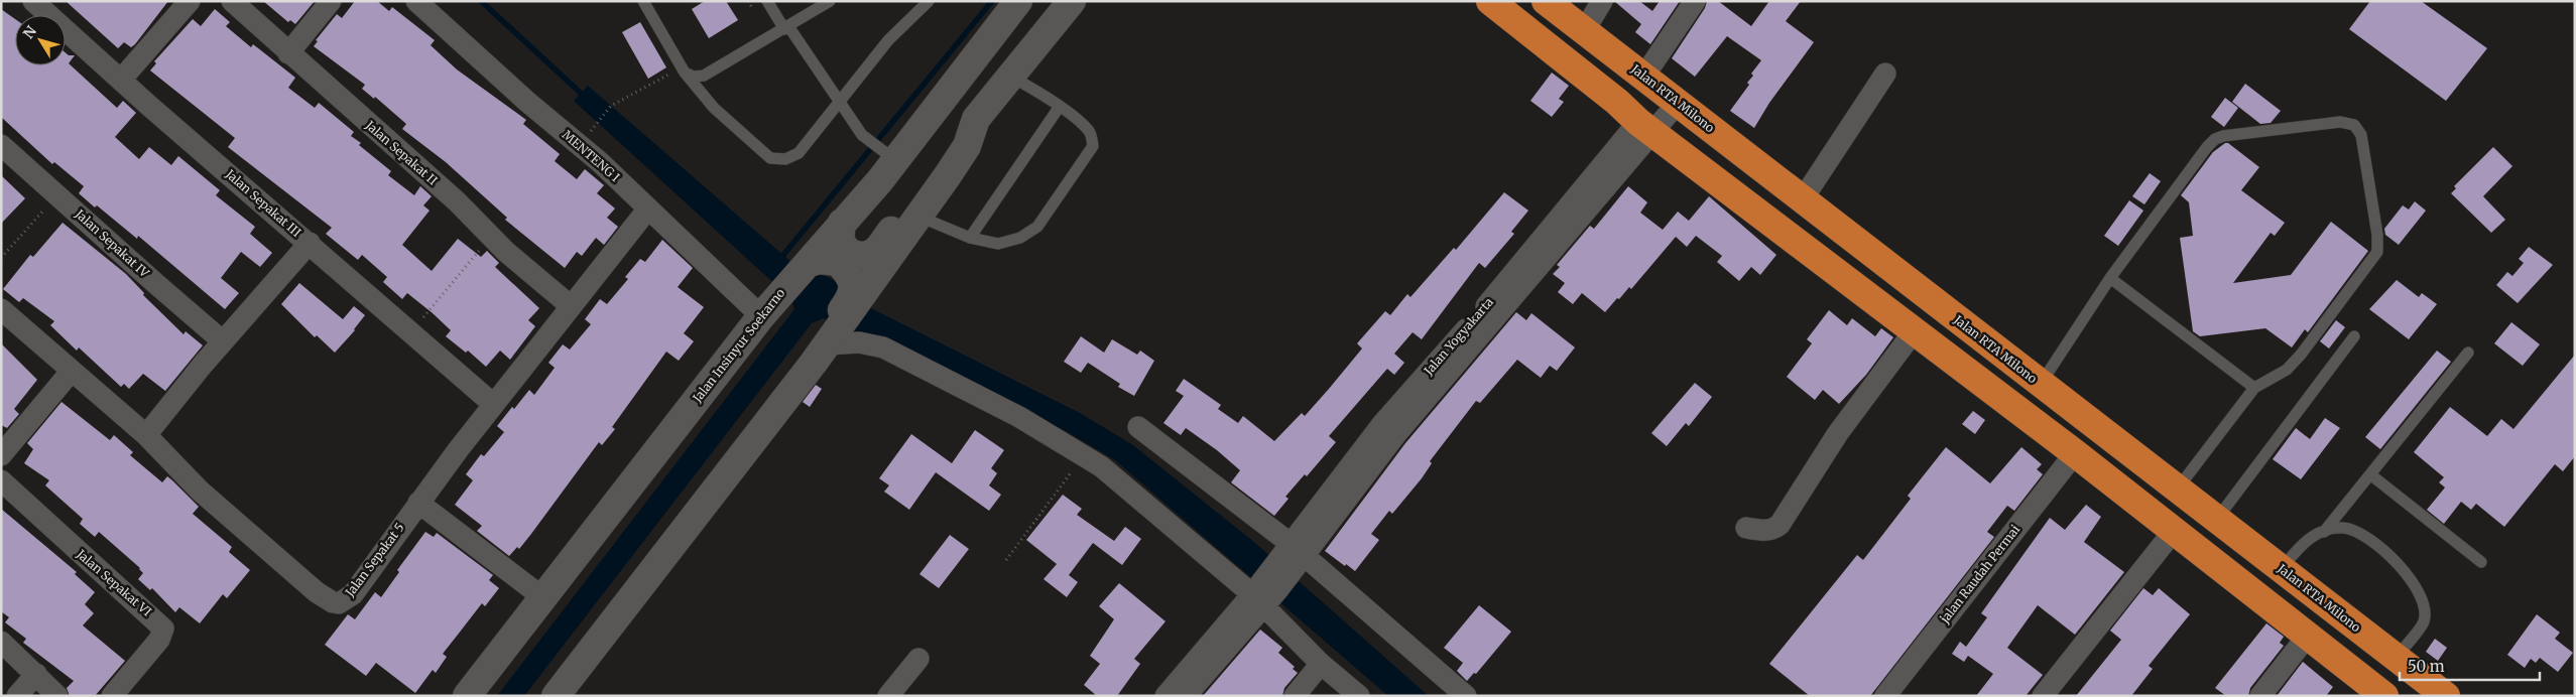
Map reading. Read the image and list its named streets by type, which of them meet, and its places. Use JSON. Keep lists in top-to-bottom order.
{
  "streets": {
    "highway": ["Jalan RTA Milono"],
    "street": [
      "Jalan Sepakat II",
      "MENTENG I",
      "Jalan Sepakat III",
      "Jalan Sepakat IV",
      "Jalan Insinyur Soekarno",
      "Jalan Sepakat 5",
      "jalan Raudah Permai",
      "Jalan Sepakat VI"
    ]
  },
  "crossings": [
    ["Jalan Sepakat II", "Jalan Sepakat 5"],
    ["MENTENG I", "Jalan Insinyur Soekarno"],
    ["MENTENG I", "Jalan Sepakat 5"],
    ["Jalan Sepakat III", "Jalan Sepakat 5"]
  ],
  "scale_bar": "50 m",
  "north": "top left"
}
